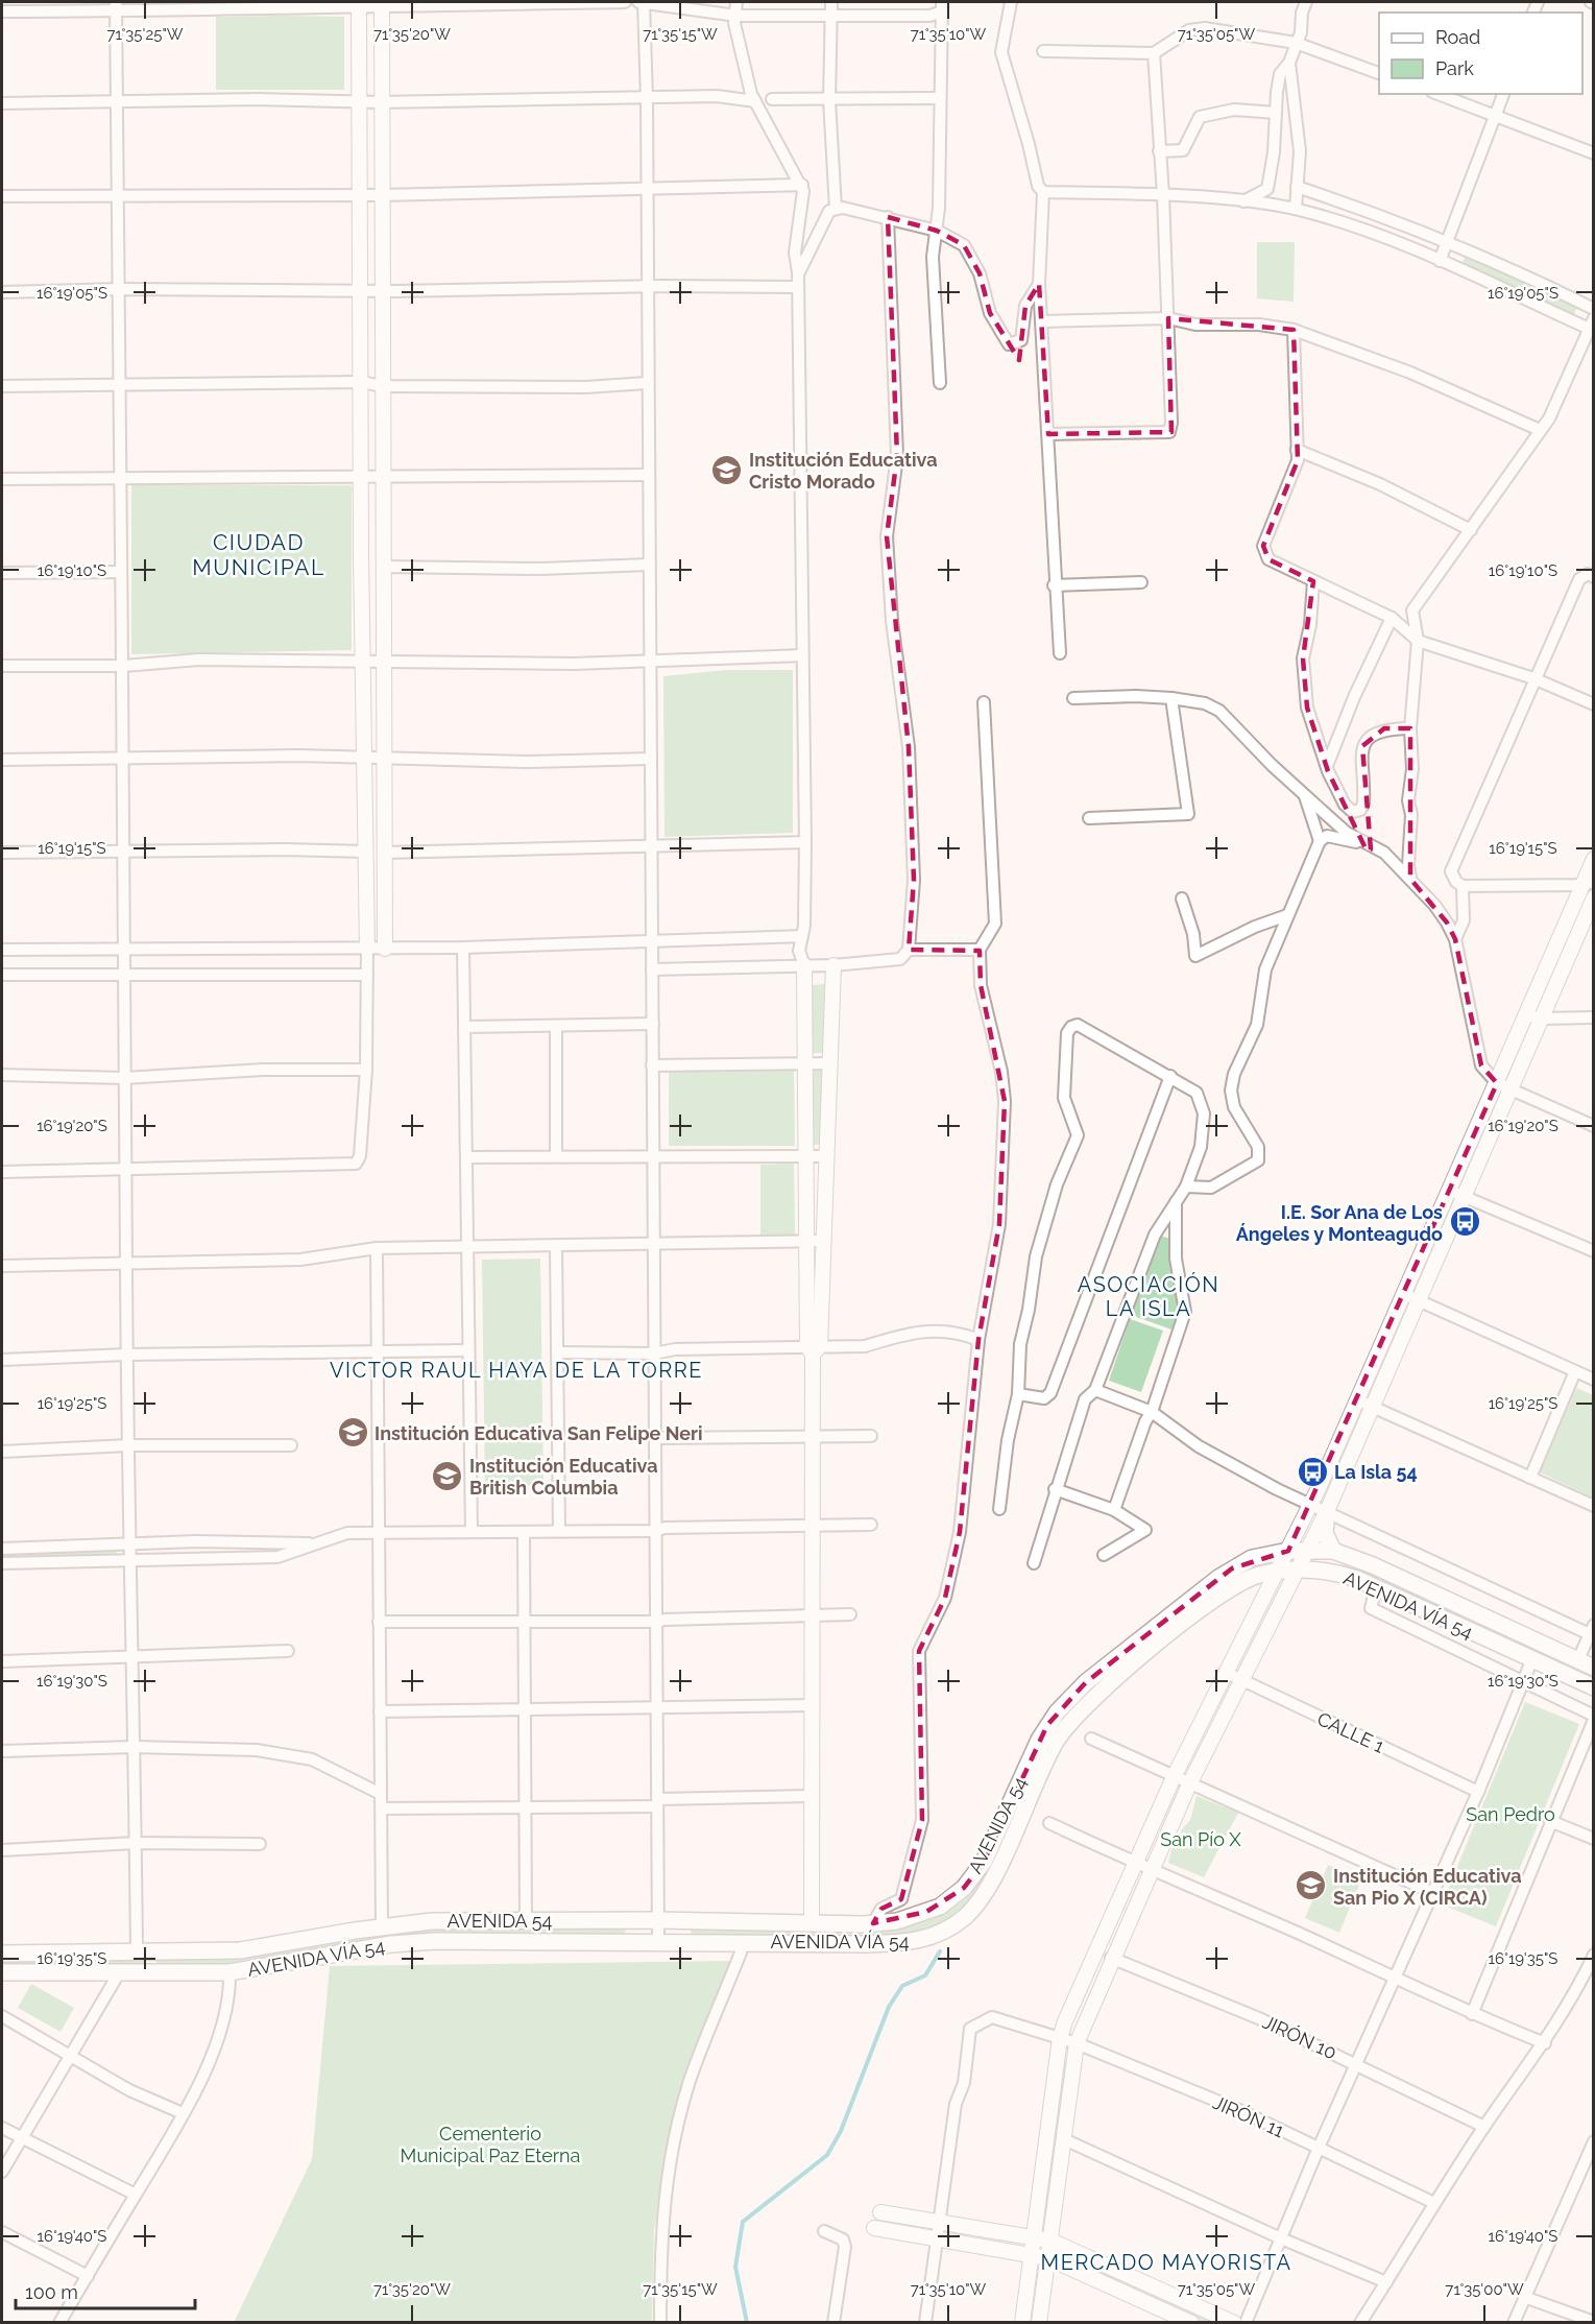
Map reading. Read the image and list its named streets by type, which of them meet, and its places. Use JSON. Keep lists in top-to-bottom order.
{
  "streets": {
    "main road": ["AVENIDA VÍA 54", "AVENIDA 54"],
    "street": ["CALLE 1", "JIRÓN 10", "JIRÓN 11"]
  },
  "districts": [
    "CIUDAD MUNICIPAL",
    "ASOCIACIÓN LA ISLA",
    "VICTOR RAUL HAYA DE LA TORRE",
    "MERCADO MAYORISTA"
  ],
  "parks": ["San Pedro", "San Pío X", "Cementerio Municipal Paz Eterna"],
  "places": {
    "school or university": [
      "Institución Educativa Cristo Morado",
      "Institución Educativa San Felipe Neri",
      "Institución Educativa British Columbia",
      "Institución Educativa San Pio X (CIRCA)"
    ],
    "bus stop": ["I.E. Sor Ana de Los Ángeles y Monteagudo", "La Isla 54"]
  },
  "legend": ["Road", "Park"],
  "scale_bar": "100 m",
  "coordinates": [
    "71°35'25\"W",
    "71°35'20\"W",
    "71°35'15\"W",
    "71°35'10\"W",
    "71°35'05\"W",
    "16°19'05\"S",
    "16°19'10\"S",
    "16°19'15\"S",
    "16°19'20\"S",
    "16°19'25\"S",
    "16°19'30\"S",
    "16°19'35\"S",
    "16°19'40\"S",
    "71°35'00\"W"
  ]
}
